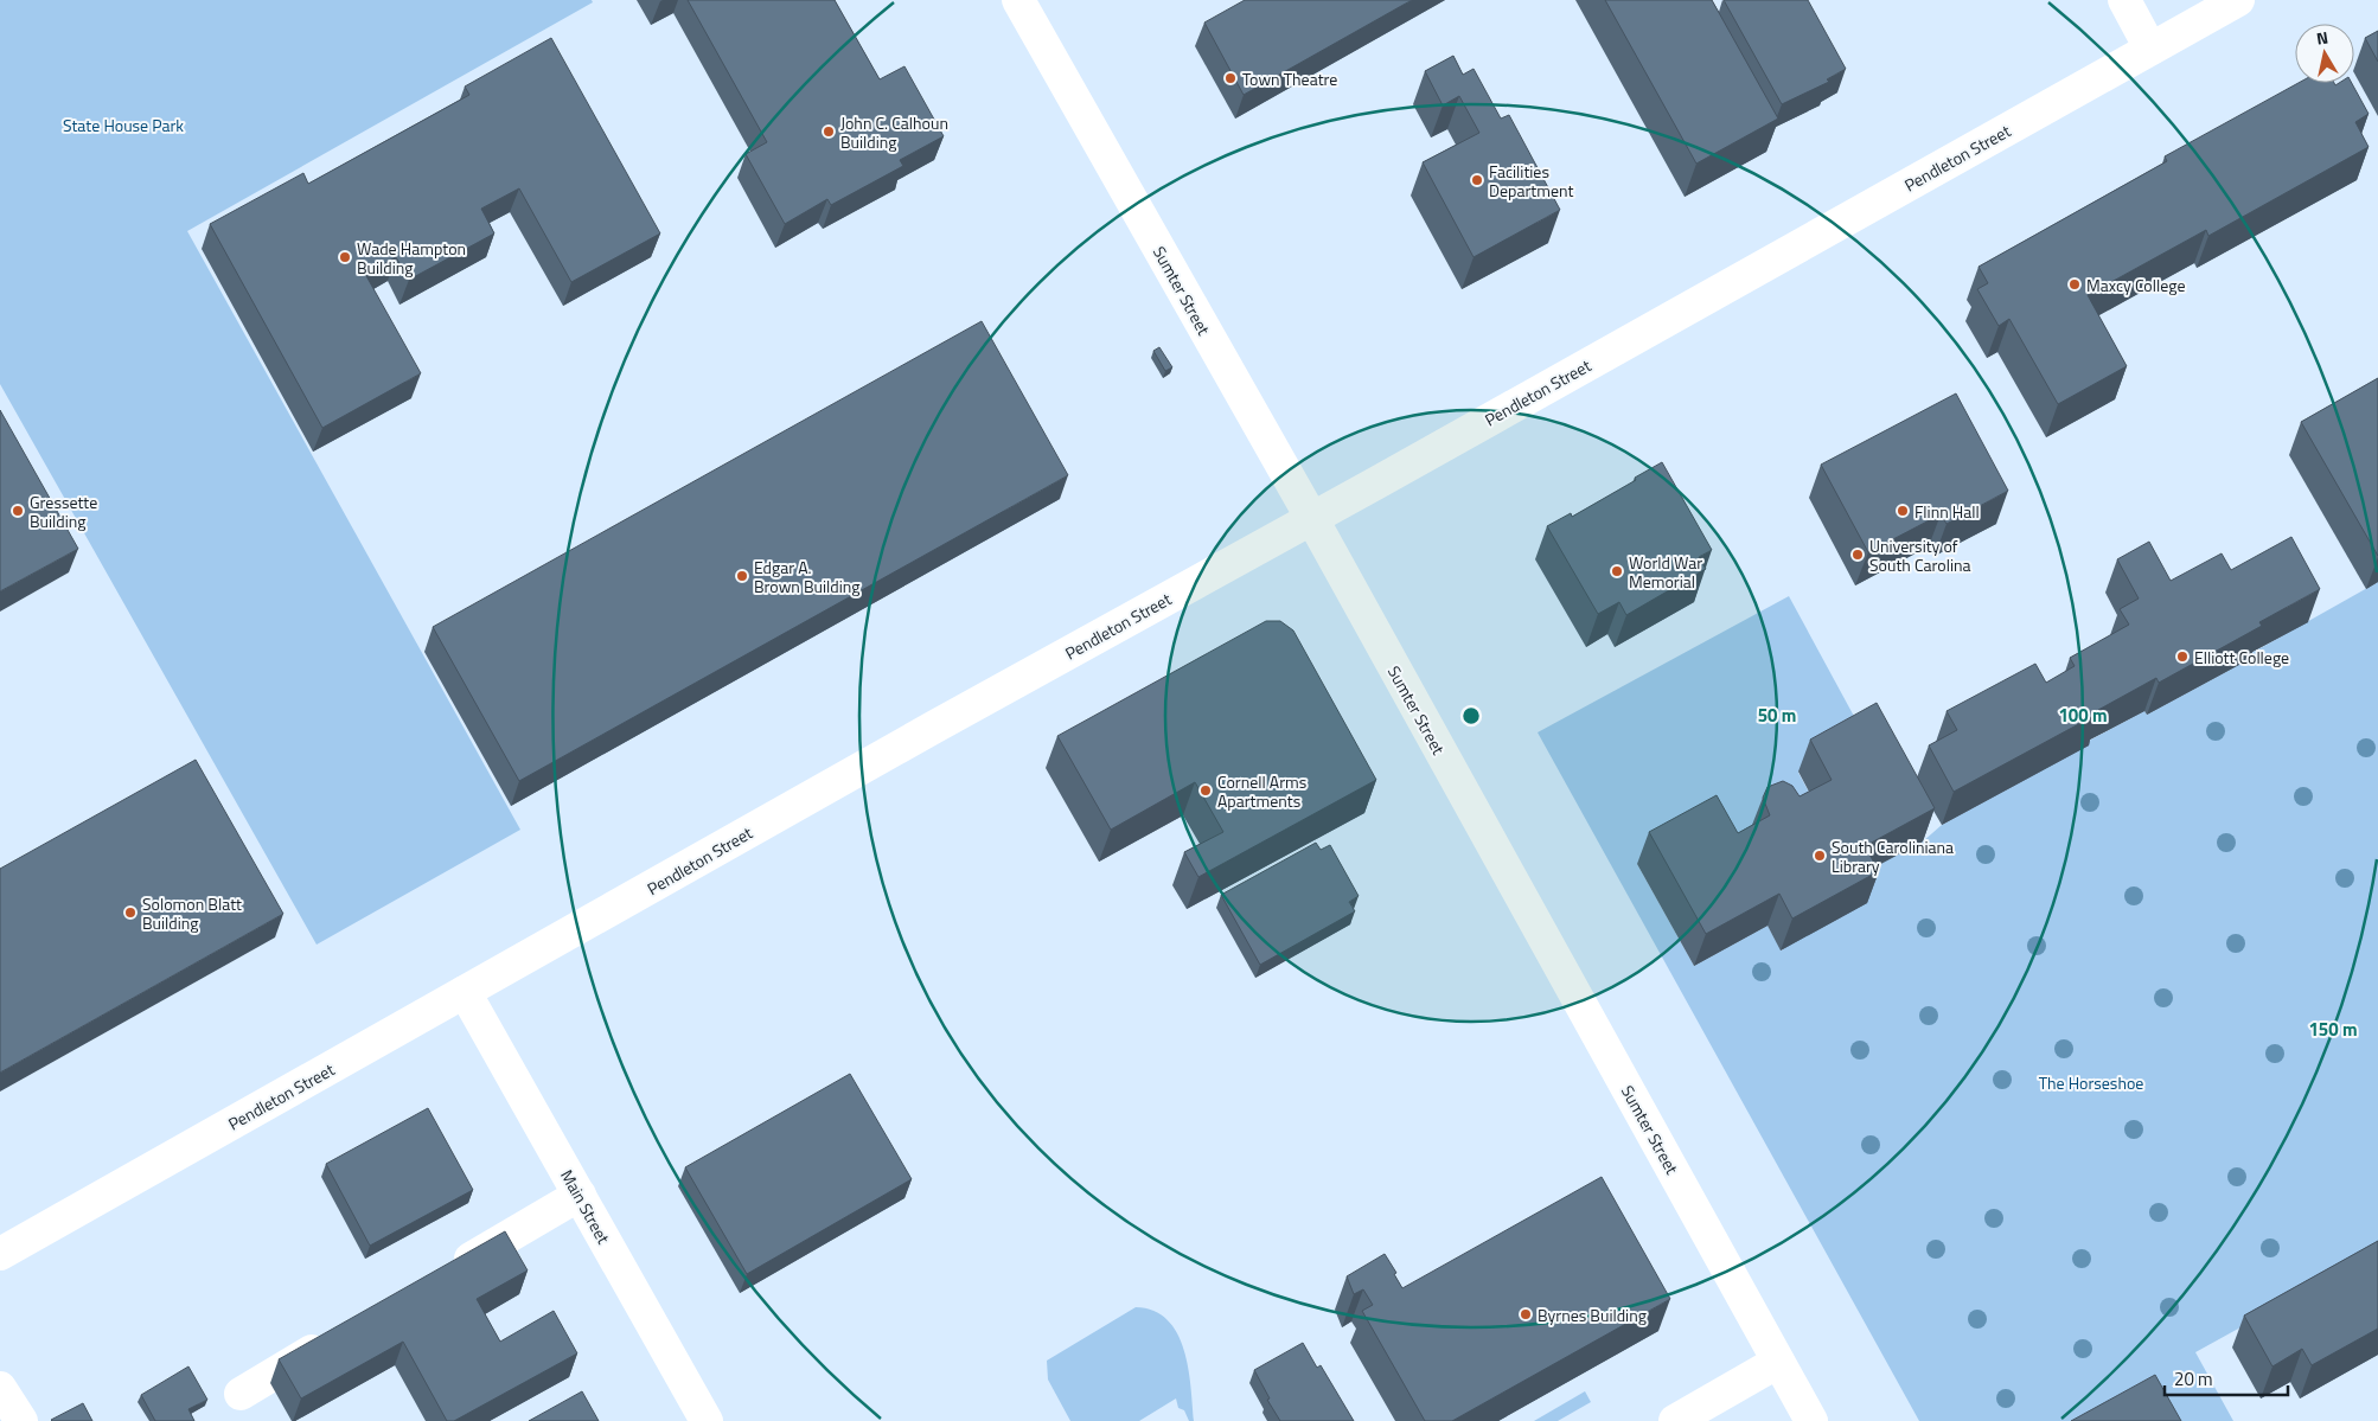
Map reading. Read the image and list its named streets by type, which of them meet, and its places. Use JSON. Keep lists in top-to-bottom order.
{
  "streets": {
    "street": ["Pendleton Street", "Sumter Street", "Main Street"]
  },
  "crossings": [
    ["Pendleton Street", "Sumter Street"],
    ["Pendleton Street", "Main Street"]
  ],
  "parks": ["State House Park", "The Horseshoe"],
  "places": [
    "Town Theatre",
    "John C. Calhoun Building",
    "Facilities Department",
    "Wade Hampton Building",
    "Maxcy College",
    "Gressette Building",
    "Flinn Hall",
    "University of South Carolina",
    "World War Memorial",
    "Edgar A. Brown Building",
    "Elliott College",
    "Cornell Arms Apartments",
    "South Caroliniana Library",
    "Solomon Blatt Building",
    "Byrnes Building"
  ],
  "scale_bar": "20 m",
  "north": "top",
  "rings": ["50 m", "100 m", "150 m"]
}
